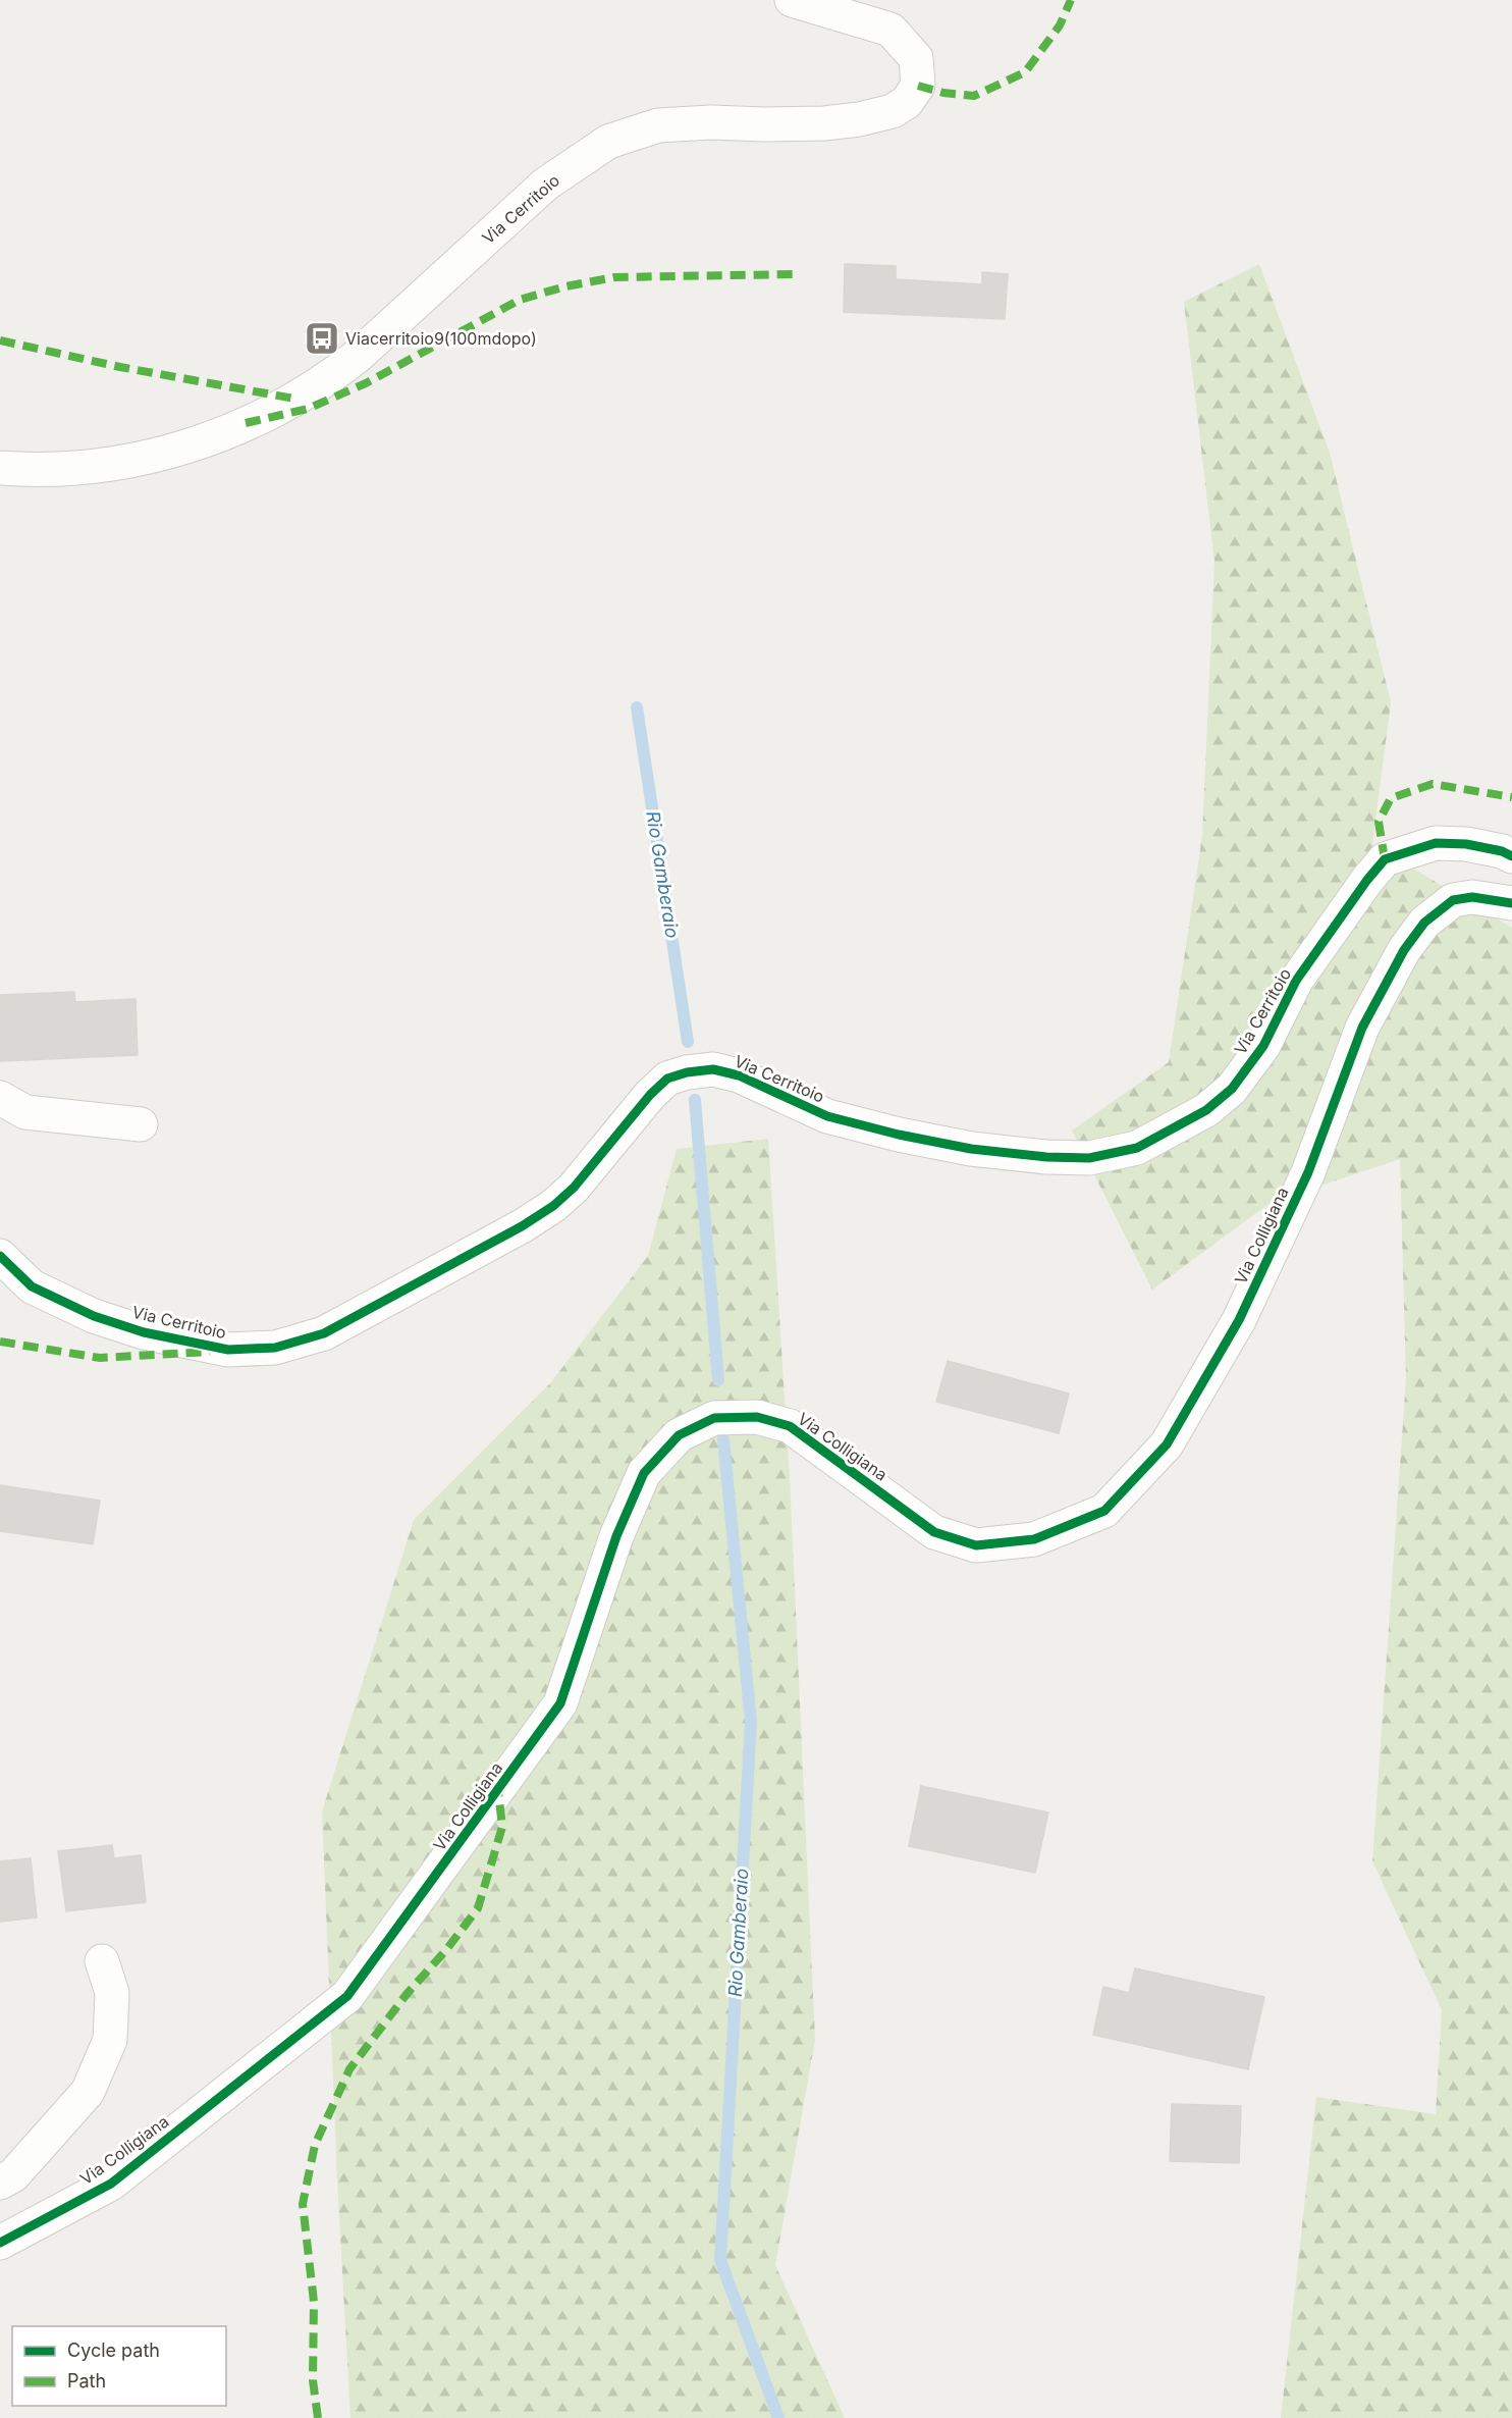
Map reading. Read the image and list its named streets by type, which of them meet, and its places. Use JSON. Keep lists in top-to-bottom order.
{
  "streets": {
    "street": ["Via Cerritoio", "Via Colligiana"]
  },
  "water": ["Rio Gamberaio"],
  "places": {
    "bus stop": ["Viacerritoio9(100mdopo)"]
  },
  "legend": ["Cycle path", "Path"]
}
